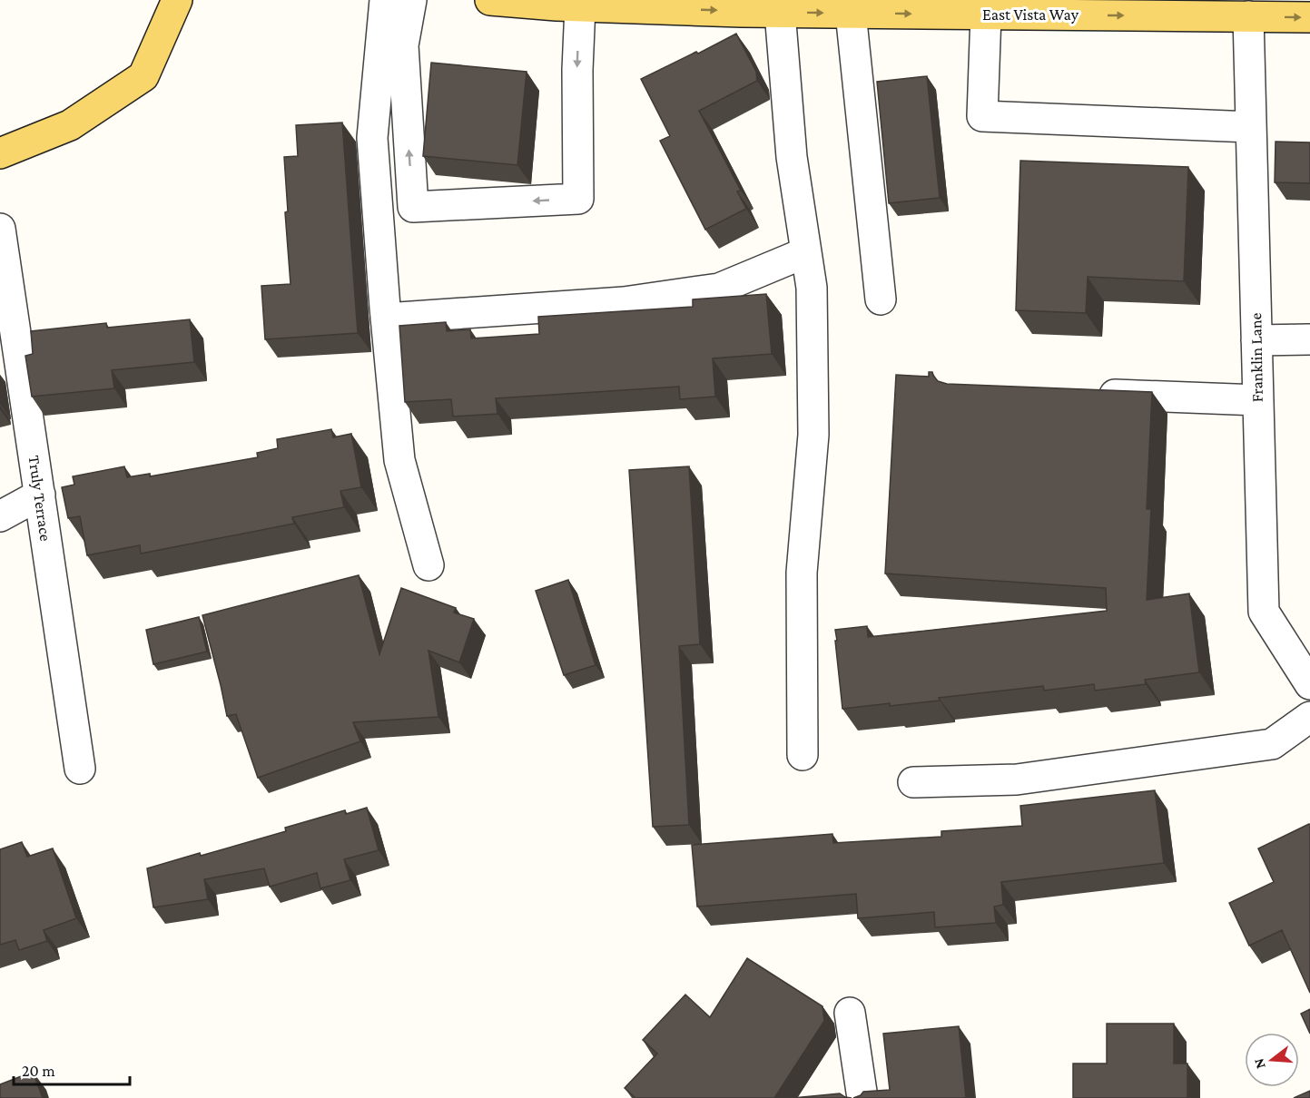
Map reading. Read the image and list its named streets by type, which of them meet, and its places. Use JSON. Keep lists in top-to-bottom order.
{
  "streets": {
    "main road": ["East Vista Way"],
    "street": ["Franklin Lane", "Truly Terrace"]
  },
  "crossings": [
    ["East Vista Way", "Franklin Lane"]
  ],
  "one_way": ["East Vista Way"],
  "scale_bar": "20 m",
  "north": "left"
}
